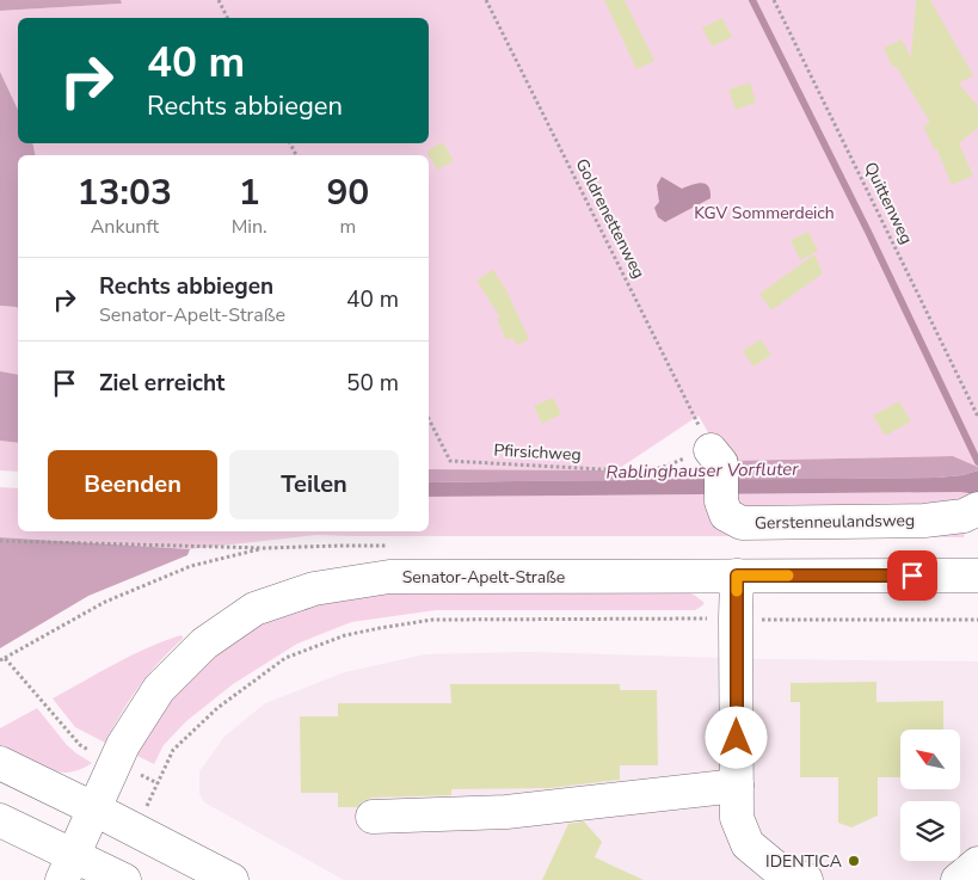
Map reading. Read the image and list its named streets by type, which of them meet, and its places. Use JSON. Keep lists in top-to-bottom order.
{
  "streets": {
    "street": ["Gerstenneulandsweg", "Senator-Apelt-Straße"],
    "path": ["Quittenweg", "Goldrenettenweg", "Pfirsichweg"]
  },
  "crossings": [
    ["Goldrenettenweg", "Pfirsichweg"],
    ["Goldrenettenweg", "Gerstenneulandsweg"],
    ["Pfirsichweg", "Gerstenneulandsweg"]
  ],
  "water": ["Rablinghauser Vorfluter"],
  "parks": ["KGV Sommerdeich"],
  "places": ["IDENTICA"],
  "north": "top left",
  "page": {
    "turn": ["40 m", "Rechts abbiegen"],
    "eta": [
      "13:03",
      "Ankunft",
      "1",
      "Min.",
      "90",
      "m"
    ],
    "list": [
      {
        "name": "Rechts abbiegen",
        "note": "Senator-Apelt-Straße",
        "value": "40 m"
      },
      {
        "name": "Ziel erreicht",
        "value": "50 m"
      }
    ],
    "buttons": ["Beenden", "Teilen"]
  }
}
